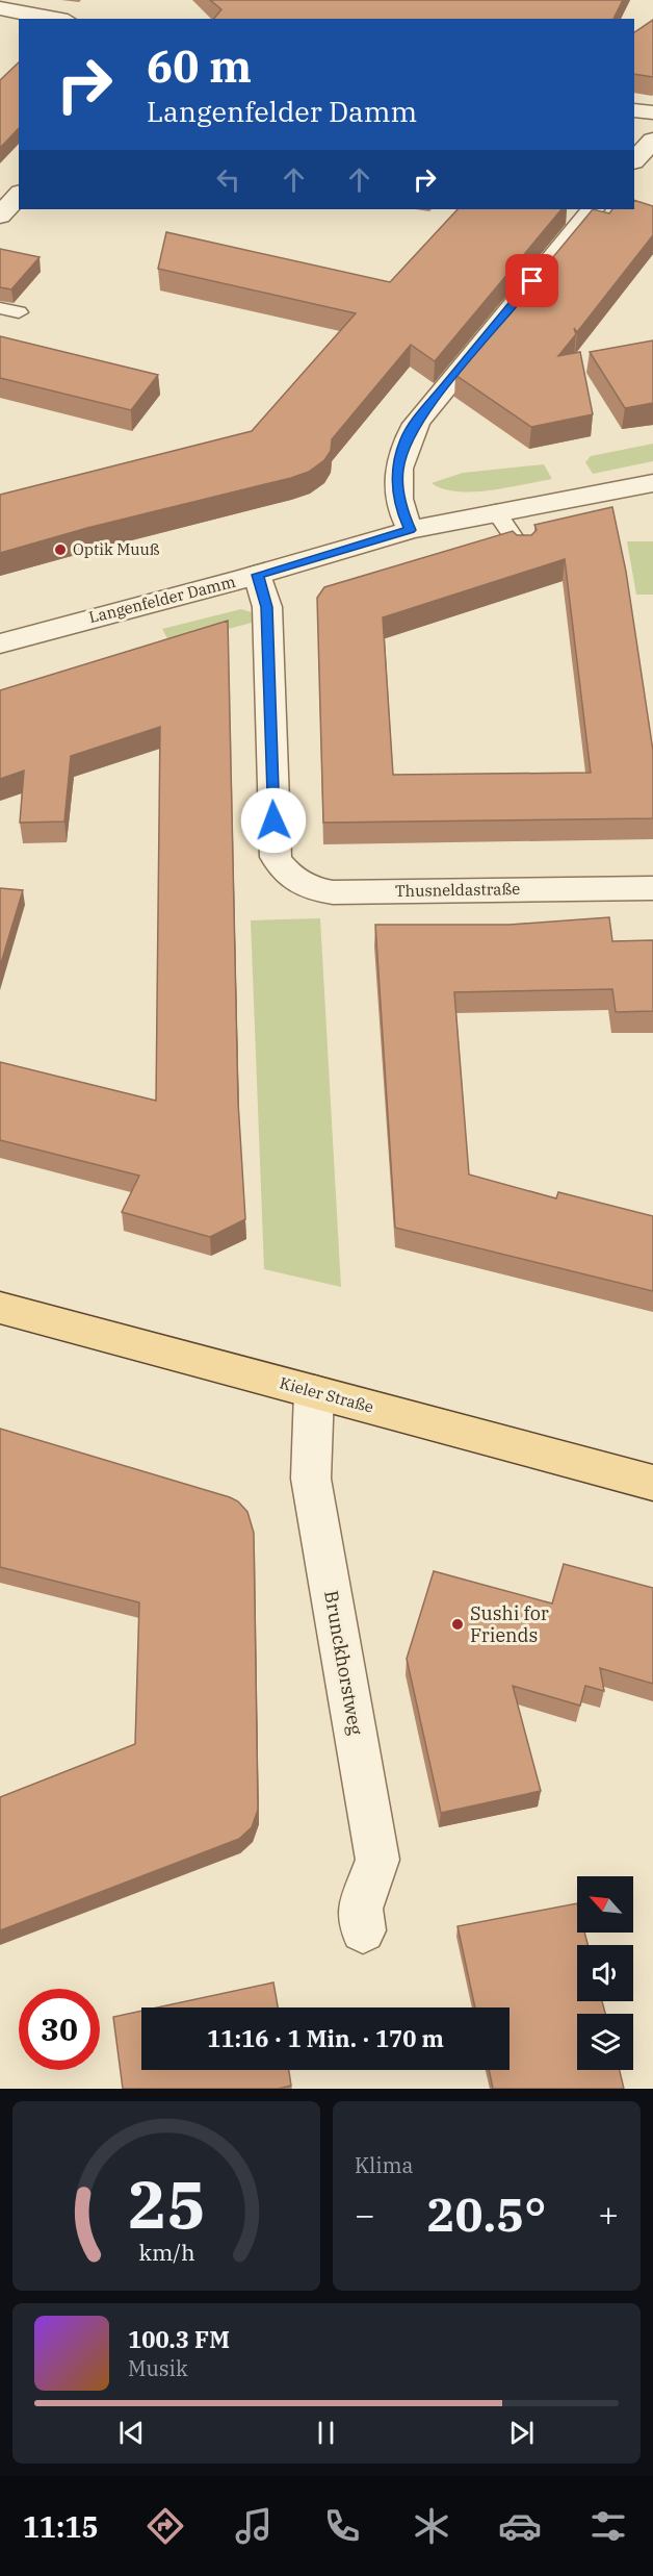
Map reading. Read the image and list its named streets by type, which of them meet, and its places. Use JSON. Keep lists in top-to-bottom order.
{
  "streets": {
    "main road": ["Kieler Straße"],
    "street": ["Langenfelder Damm", "Thusneldastraße", "Brunckhorstweg"]
  },
  "crossings": [
    ["Langenfelder Damm", "Thusneldastraße"],
    ["Kieler Straße", "Brunckhorstweg"]
  ],
  "places": ["Optik Muuß", "Sushi for Friends"],
  "north": "top left",
  "page": {
    "turn": ["60 m", "Langenfelder Damm"],
    "limit": "30",
    "trip": "11:16 · 1 Min. · 170 m",
    "tile": "Klima",
    "heat": ["−", "20.5°", "+"],
    "song": ["100.3 FM", "Musik"],
    "tabs": "11:15",
    "gauge": ["25", "km/h"]
  }
}
